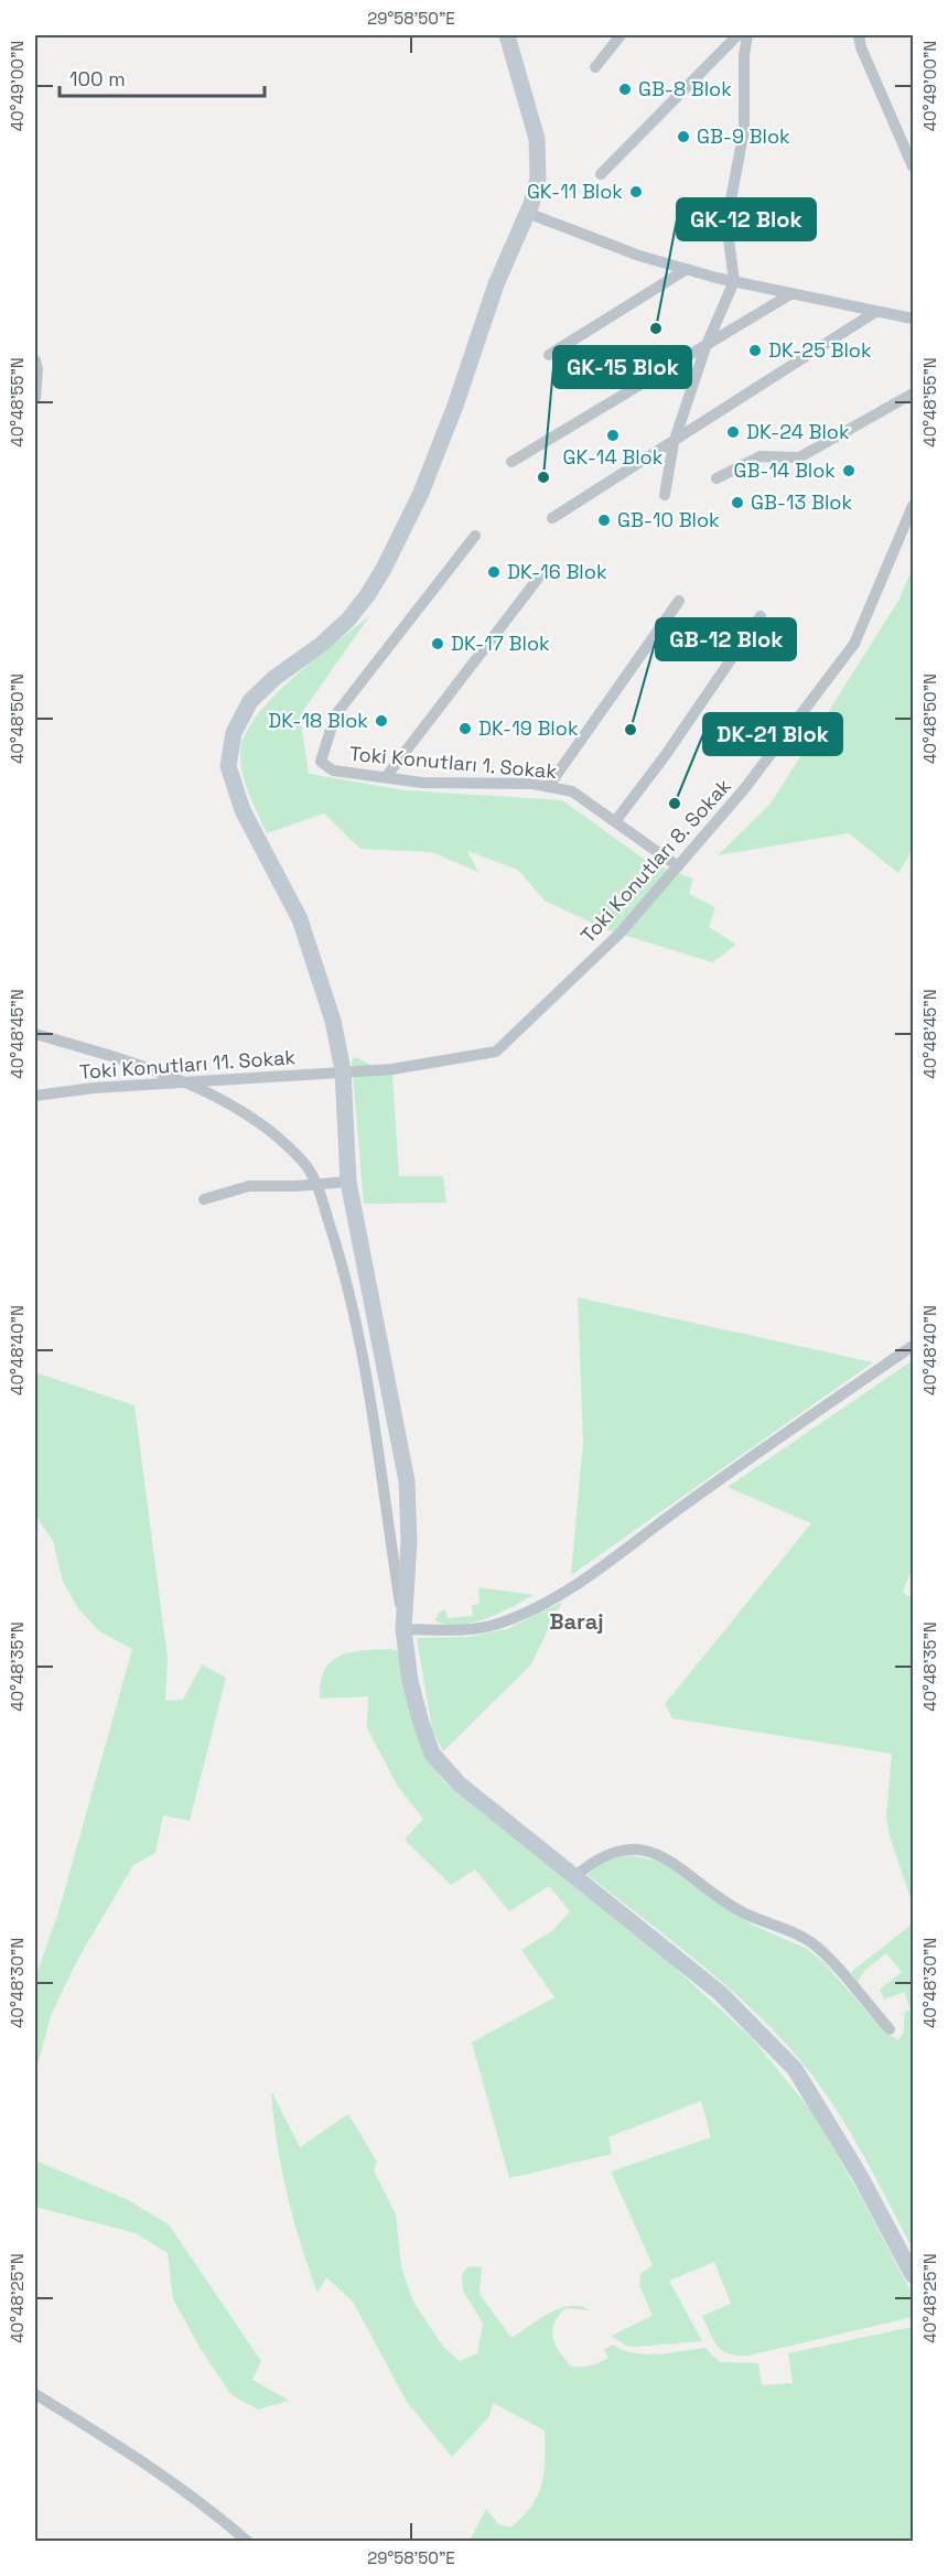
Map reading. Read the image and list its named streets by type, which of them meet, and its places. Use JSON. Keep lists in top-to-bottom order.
{
  "streets": {
    "street": ["Toki Konutları 1. Sokak", "Toki Konutları 8. Sokak", "Toki Konutları 11. Sokak"]
  },
  "crossings": [
    ["Toki Konutları 1. Sokak", "Toki Konutları 8. Sokak"],
    ["Toki Konutları 8. Sokak", "Toki Konutları 11. Sokak"]
  ],
  "districts": ["Baraj"],
  "places": [
    "GB-8 Blok",
    "GB-9 Blok",
    "GK-11 Blok",
    "GK-12 Blok",
    "DK-25 Blok",
    "DK-24 Blok",
    "GK-14 Blok",
    "GB-14 Blok",
    "GK-15 Blok",
    "GB-13 Blok",
    "GB-10 Blok",
    "DK-16 Blok",
    "DK-17 Blok",
    "DK-18 Blok",
    "DK-19 Blok",
    "GB-12 Blok",
    "DK-21 Blok"
  ],
  "scale_bar": "100 m",
  "coordinates": [
    "29°58'50\"E",
    "40°49'00\"N",
    "40°48'55\"N",
    "40°48'50\"N",
    "40°48'45\"N",
    "40°48'40\"N",
    "40°48'35\"N",
    "40°48'30\"N",
    "40°48'25\"N"
  ]
}
